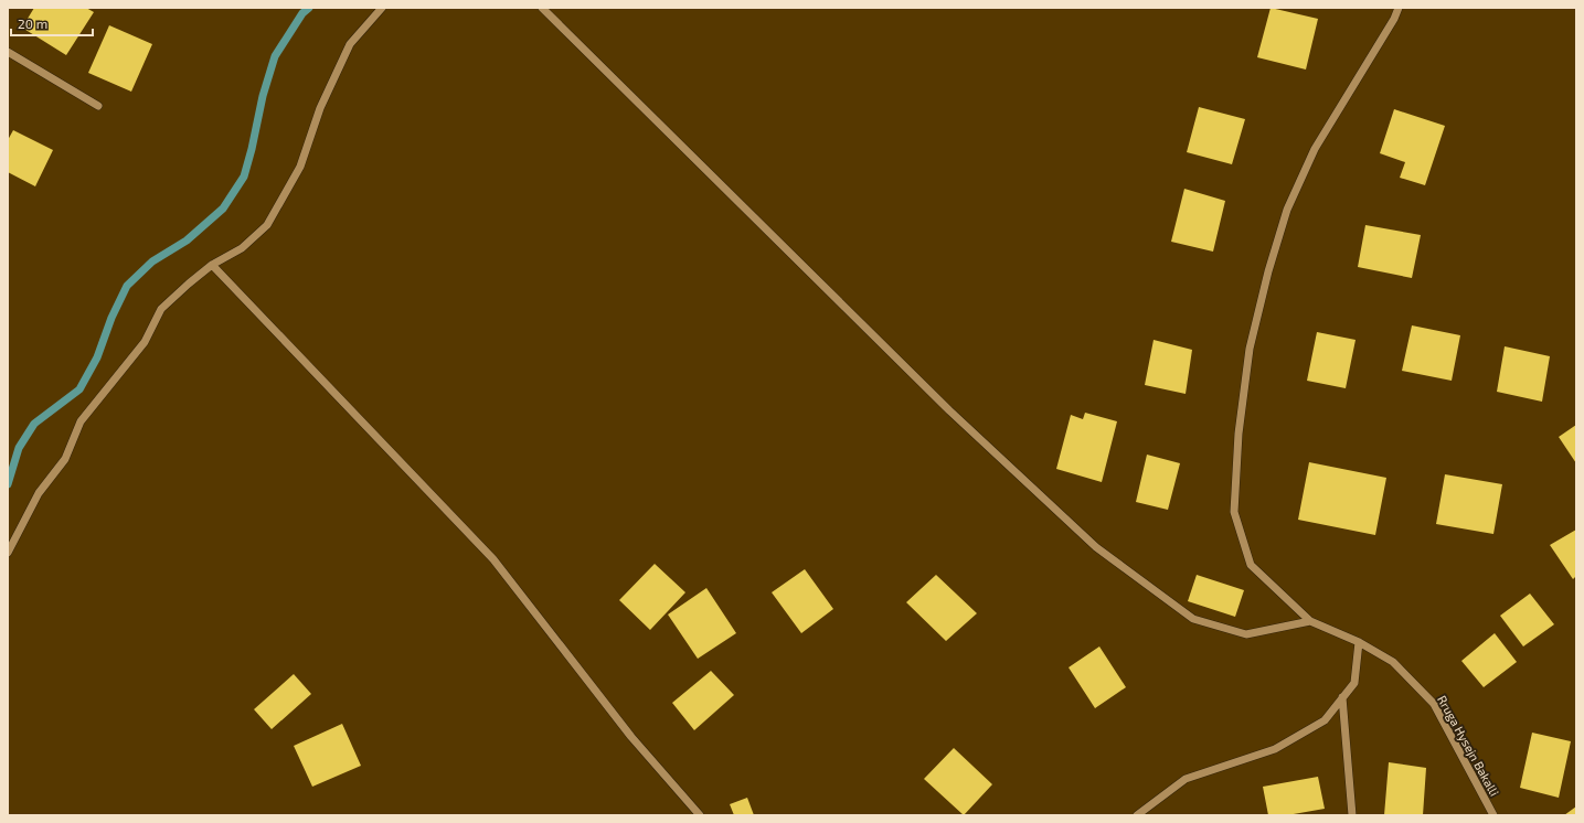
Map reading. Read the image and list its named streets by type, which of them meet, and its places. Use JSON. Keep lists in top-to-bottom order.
{
  "streets": {
    "street": ["Rruga Hysejn Bakalli"]
  },
  "scale_bar": "20 m"
}
